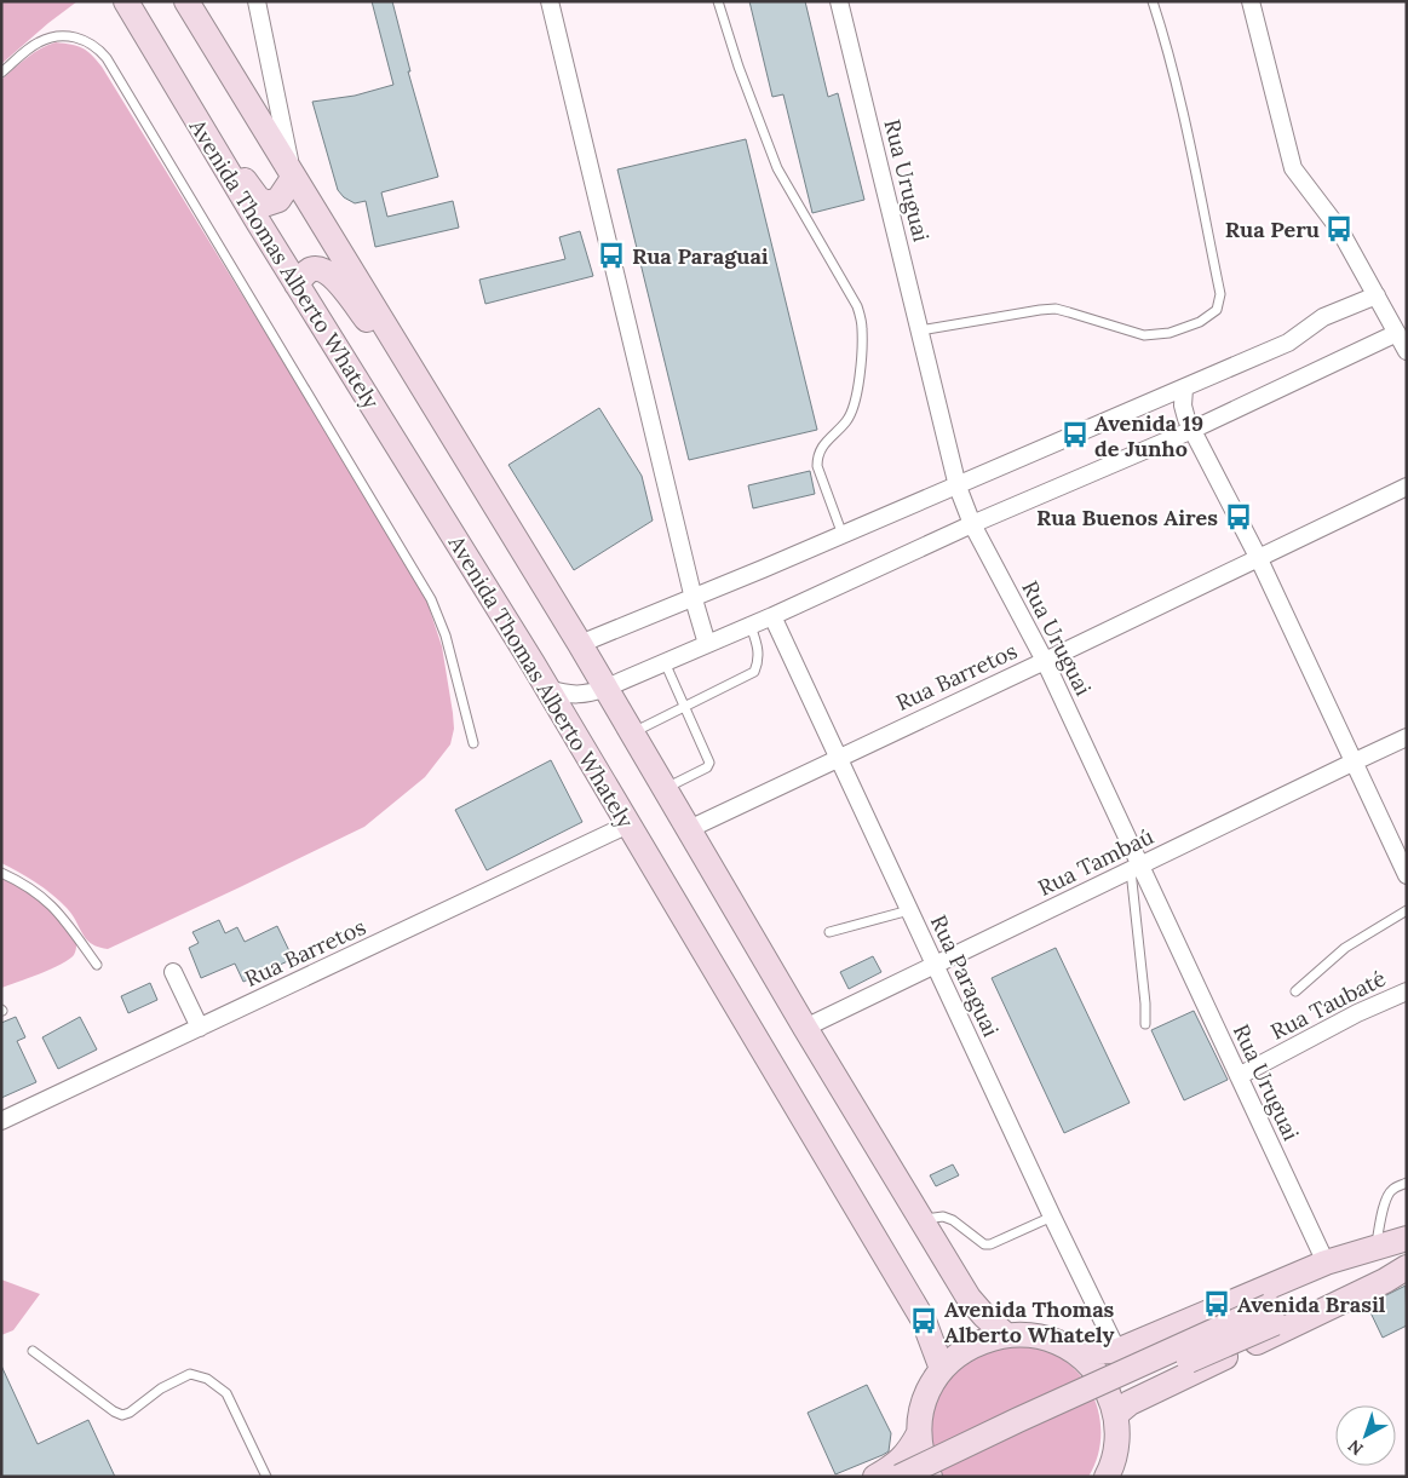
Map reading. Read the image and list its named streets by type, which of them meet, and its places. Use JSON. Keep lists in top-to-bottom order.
{
  "streets": {
    "main road": ["Avenida Thomas Alberto Whately"],
    "street": [
      "Rua Uruguai",
      "Rua Barretos",
      "Rua Tambaú",
      "Rua Paraguai",
      "Rua Taubaté"
    ]
  },
  "crossings": [
    ["Rua Uruguai", "Rua Barretos"],
    ["Rua Uruguai", "Rua Tambaú"],
    ["Rua Uruguai", "Rua Taubaté"],
    ["Avenida Thomas Alberto Whately", "Rua Barretos"],
    ["Rua Barretos", "Rua Paraguai"],
    ["Rua Tambaú", "Rua Paraguai"]
  ],
  "places": {
    "bus stop": [
      "Rua Peru",
      "Rua Paraguai",
      "Avenida 19 de Junho",
      "Rua Buenos Aires",
      "Avenida Brasil",
      "Avenida Thomas Alberto Whately"
    ]
  },
  "north": "bottom left"
}
